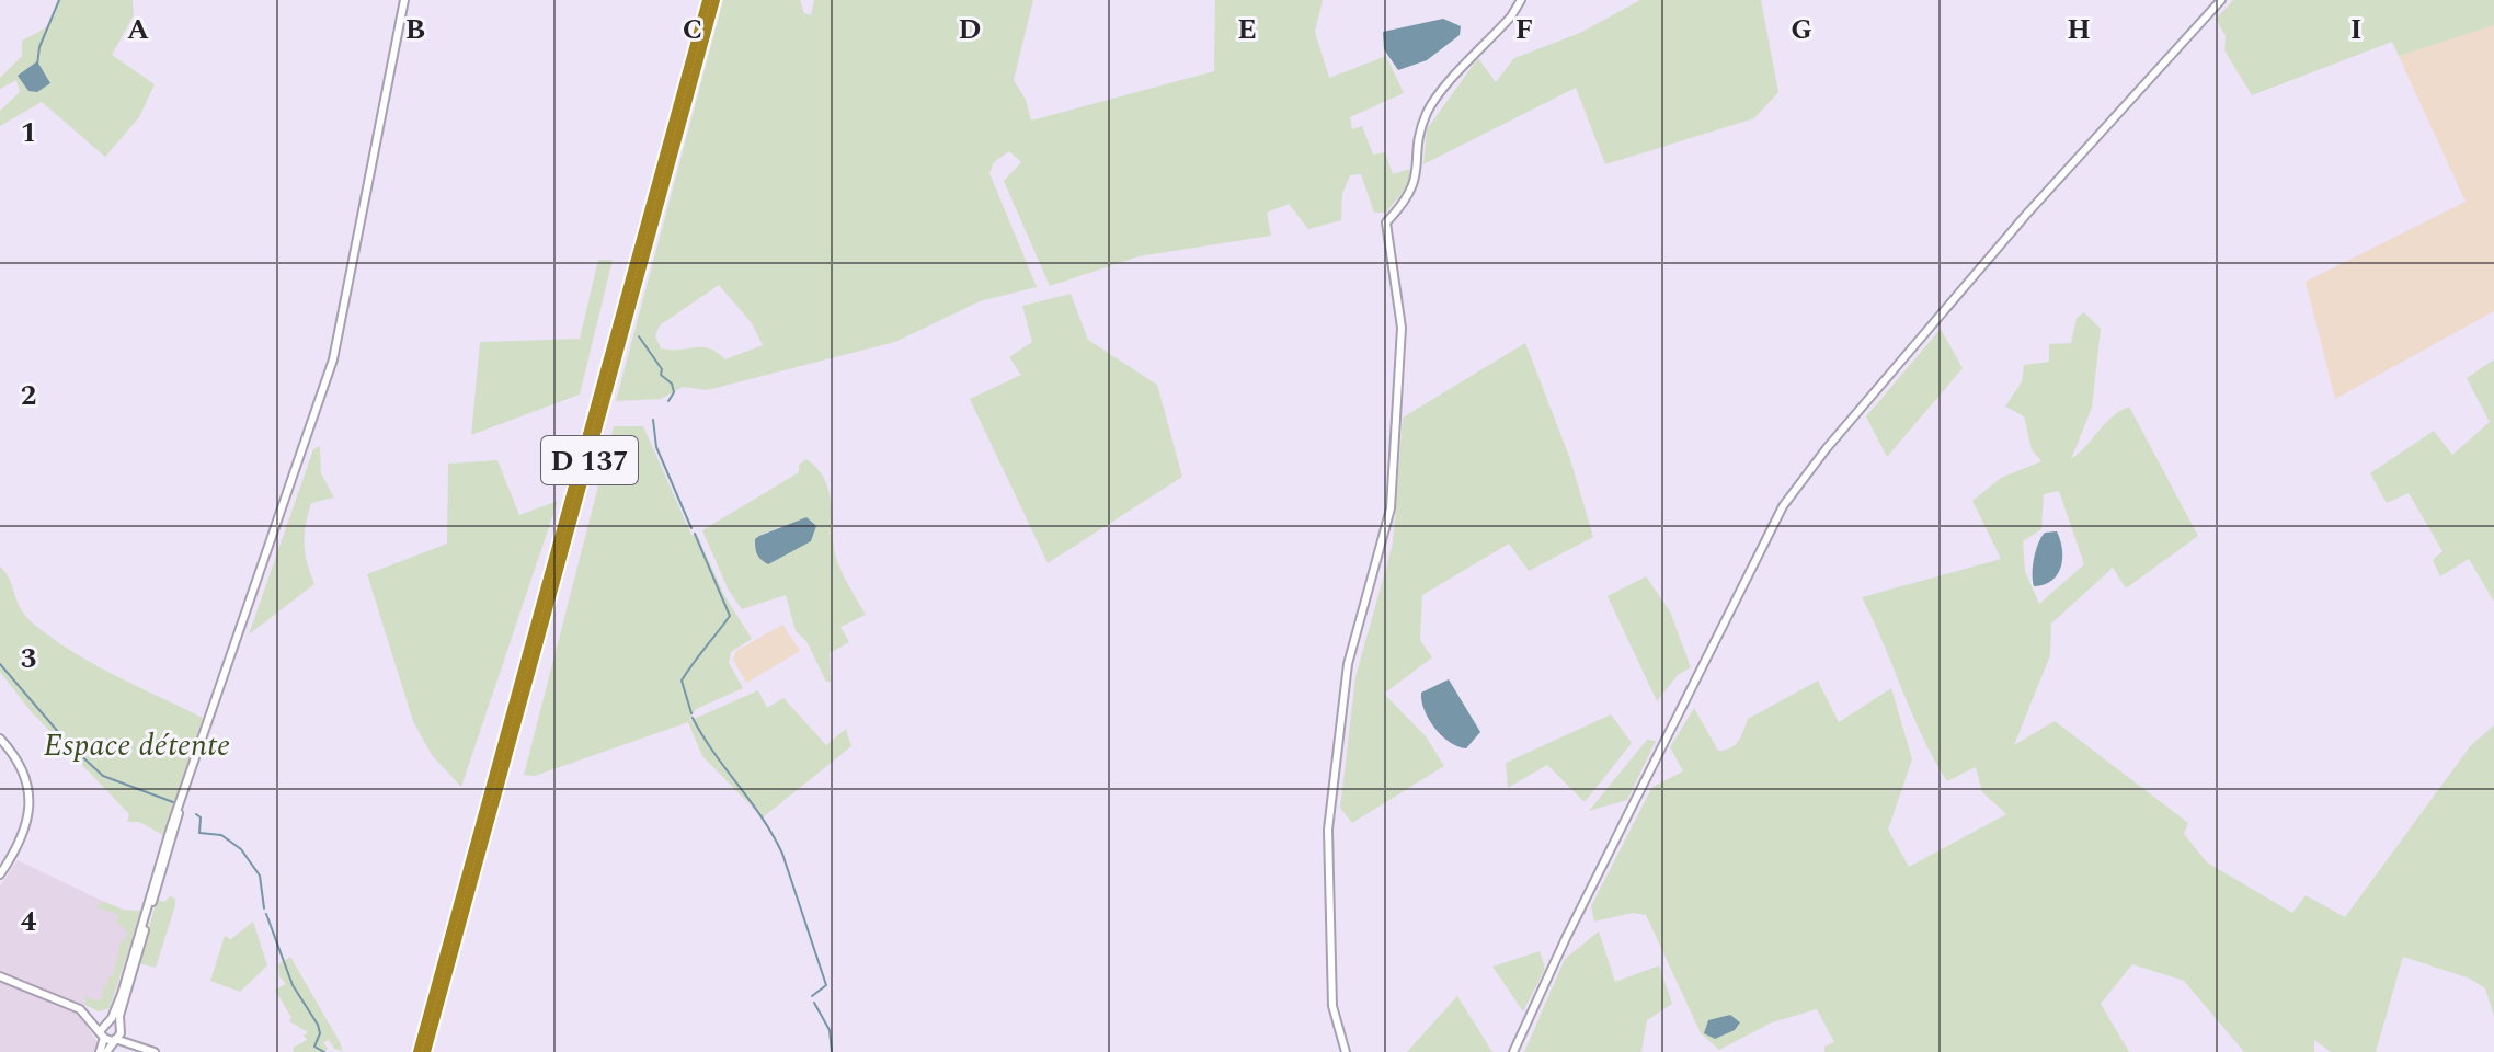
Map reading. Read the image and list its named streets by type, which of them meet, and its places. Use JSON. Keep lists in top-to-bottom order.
{
  "streets": {
    "highway": ["D 137"]
  },
  "parks": ["Espace détente"],
  "grid": {
    "columns": [
      "A",
      "B",
      "C",
      "D",
      "E",
      "F",
      "G",
      "H",
      "I"
    ],
    "rows": [
      "1",
      "2",
      "3",
      "4"
    ]
  }
}
